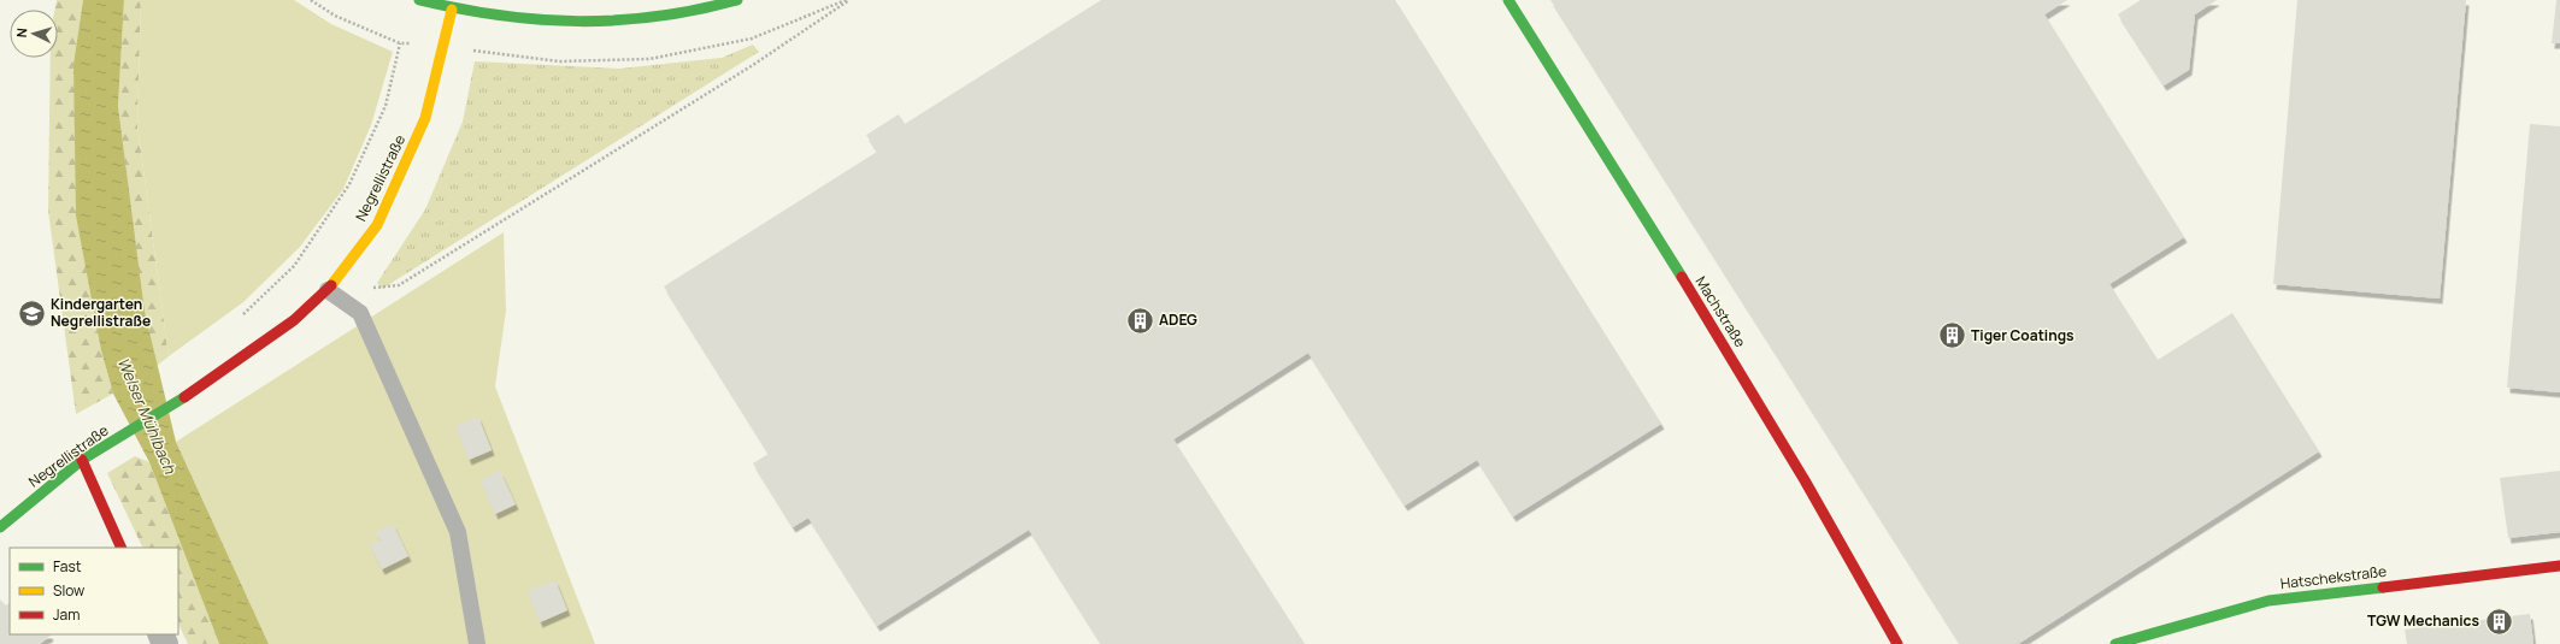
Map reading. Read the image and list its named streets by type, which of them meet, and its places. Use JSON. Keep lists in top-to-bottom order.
{
  "streets": {
    "street": ["Negrellistraße", "Machstraße", "Hatschekstraße"]
  },
  "water": ["Welser Mühlbach"],
  "places": {
    "school or university": ["Kindergarten Negrellistraße"],
    "building": ["ADEG", "Tiger Coatings", "TGW Mechanics"]
  },
  "legend": ["Fast", "Slow", "Jam"],
  "north": "left"
}
